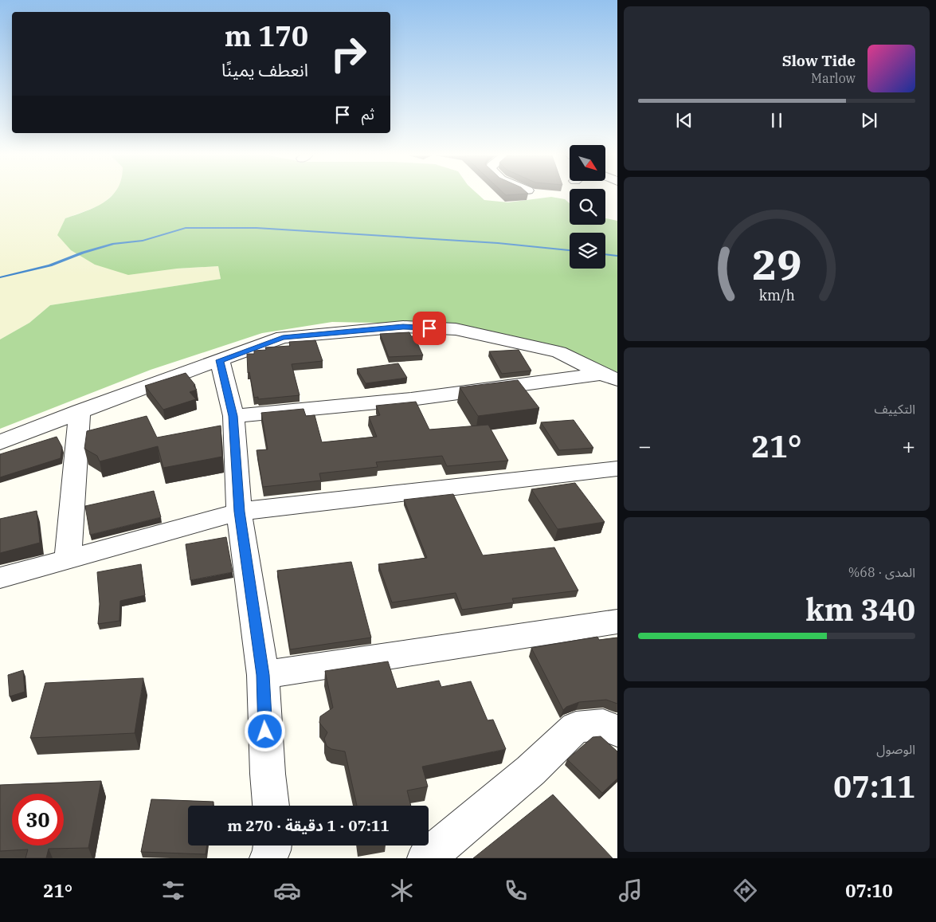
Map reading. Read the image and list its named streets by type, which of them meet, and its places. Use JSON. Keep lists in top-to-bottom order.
{
  "north": "bottom right",
  "page": {
    "turn": ["170 m", "انعطف يمينًا"],
    "song": ["Slow Tide", "Marlow"],
    "then": "ثم",
    "tile": [
      "التكييف",
      ["المدى · 68%", "340 km"],
      ["الوصول", "07:11"]
    ],
    "heat": ["−", "21°", "+"],
    "limit": "30",
    "trip": "07:11 · 1 دقيقة · 270 m",
    "tabs": ["07:10", "21°"],
    "gauge": ["29", "km/h"]
  }
}
